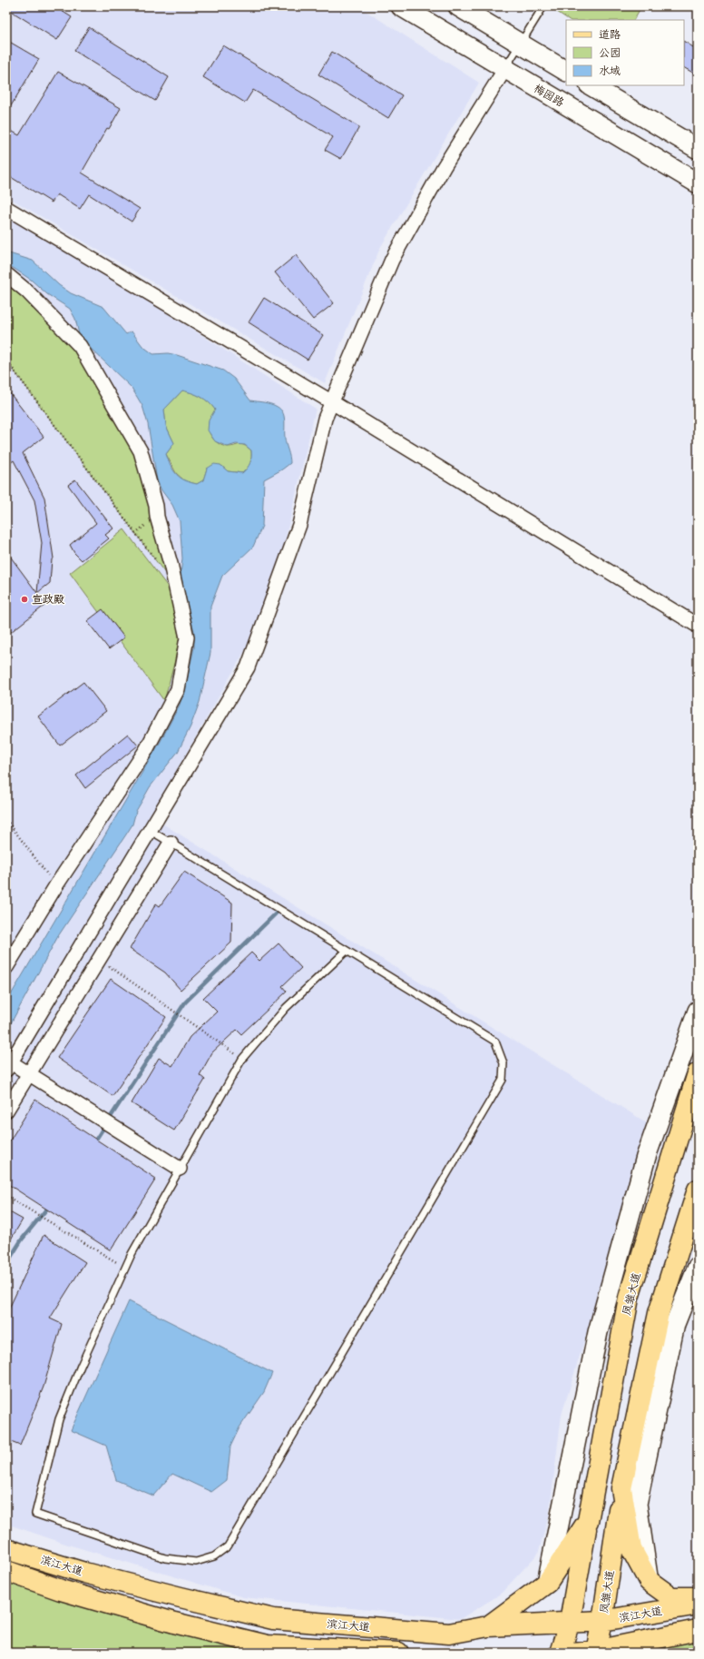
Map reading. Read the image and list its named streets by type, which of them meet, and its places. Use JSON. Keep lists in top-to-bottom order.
{
  "streets": {
    "main road": ["凤雏大道", "滨江大道"],
    "street": ["梅园路"]
  },
  "crossings": [
    ["凤雏大道", "滨江大道"]
  ],
  "places": ["宣政殿"],
  "legend": ["道路", "公园", "水域"]
}
